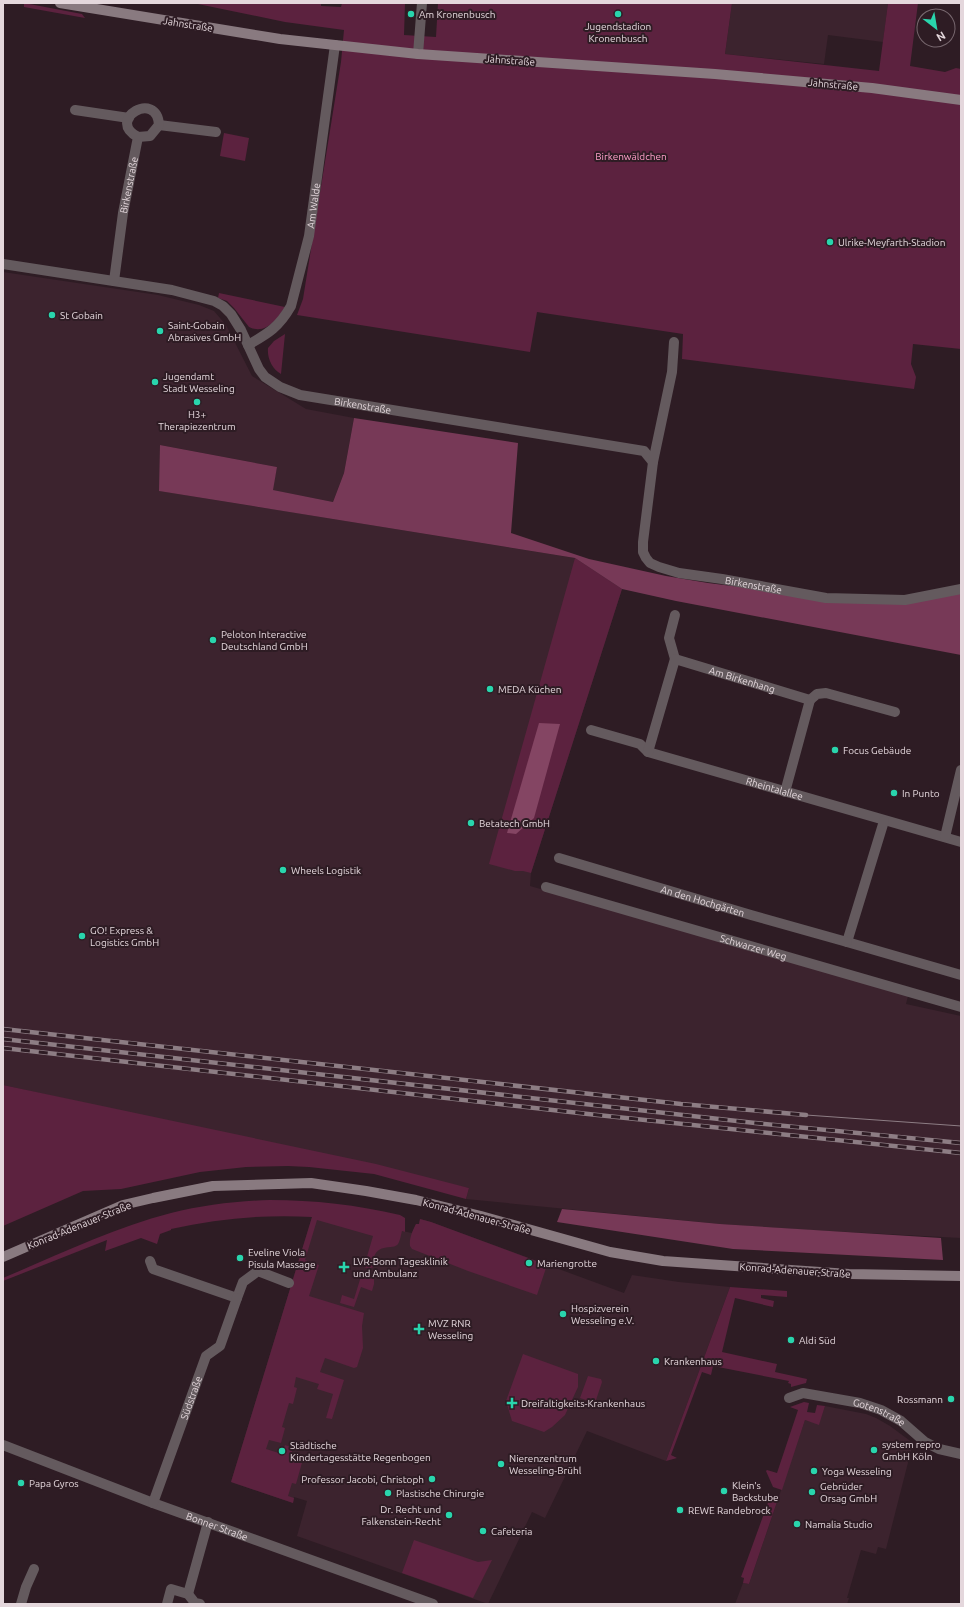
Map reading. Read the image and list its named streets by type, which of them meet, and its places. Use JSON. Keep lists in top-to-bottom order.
{
  "streets": {
    "main road": ["Jahnstraße", "Konrad-Adenauer-Straße"],
    "street": [
      "Birkenstraße",
      "Am Walde",
      "Am Birkenhang",
      "Rheintalallee",
      "An den Hochgärten",
      "Schwarzer Weg",
      "Südstraße",
      "Gotenstraße",
      "Bonner Straße"
    ]
  },
  "crossings": [
    ["Jahnstraße", "Am Walde"],
    ["Birkenstraße", "Am Walde"],
    ["Südstraße", "Bonner Straße"]
  ],
  "parks": ["Birkenwäldchen"],
  "places": {
    "other": [
      "Am Kronenbusch",
      "Jugendstadion Kronenbusch",
      "Ulrike-Meyfarth-Stadion",
      "St Gobain",
      "Saint-Gobain Abrasives GmbH",
      "Jugendamt Stadt Wesseling",
      "H3+ Therapiezentrum",
      "Peloton Interactive Deutschland GmbH",
      "MEDA Küchen",
      "Focus Gebäude",
      "In Punto",
      "Betatech GmbH",
      "Wheels Logistik",
      "GO! Express & Logistics GmbH",
      "Eveline Viola Pisula Massage",
      "Mariengrotte",
      "Hospizverein Wesseling e.V.",
      "Aldi Süd",
      "Krankenhaus",
      "Rossmann",
      "system repro GmbH Köln",
      "Städtische Kindertagesstätte Regenbogen",
      "Nierenzentrum Wesseling-Brühl",
      "Yoga Wesseling",
      "Professor Jacobi, Christoph",
      "Papa Gyros",
      "Klein's Backstube",
      "Gebrüder Orsag GmbH",
      "Plastische Chirurgie",
      "REWE Randebrock",
      "Dr. Recht und Falkenstein-Recht",
      "Namalia Studio",
      "Cafeteria"
    ],
    "health": ["LVR-Bonn Tagesklinik und Ambulanz", "MVZ RNR Wesseling", "Dreifaltigkeits-Krankenhaus"]
  },
  "north": "bottom right"
}
